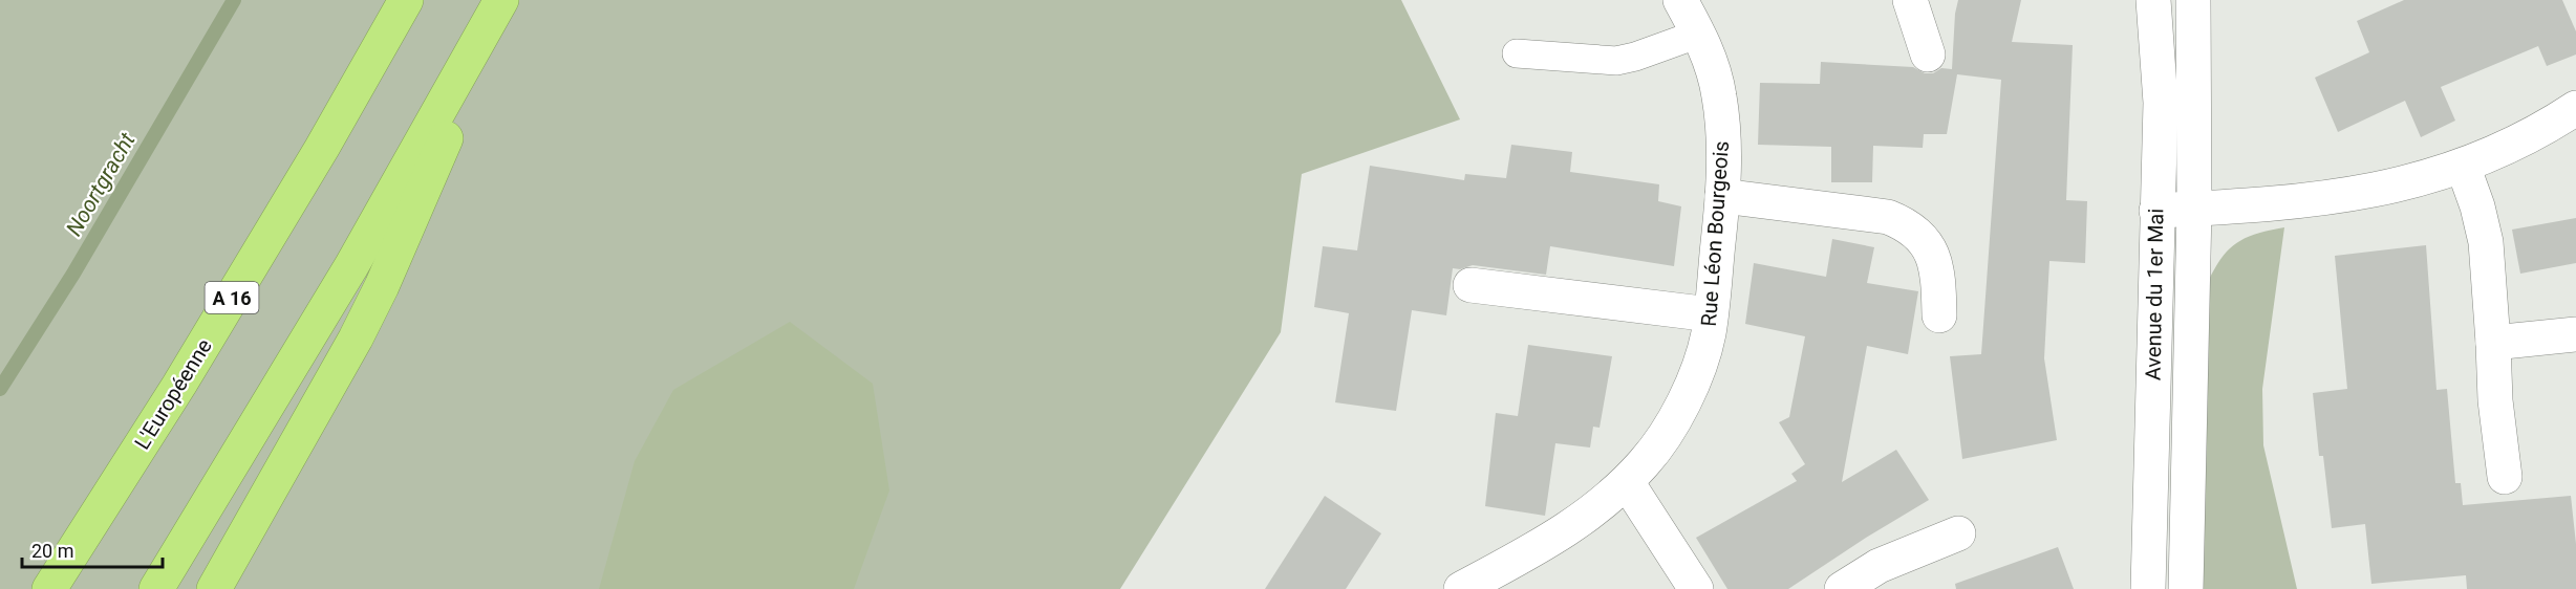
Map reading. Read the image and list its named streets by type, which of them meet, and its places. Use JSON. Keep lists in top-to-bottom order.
{
  "streets": {
    "highway": ["A 16", "L'Européenne"],
    "street": ["Rue Léon Bourgeois", "Avenue du 1er Mai"]
  },
  "water": ["Noortgracht"],
  "scale_bar": "20 m"
}
